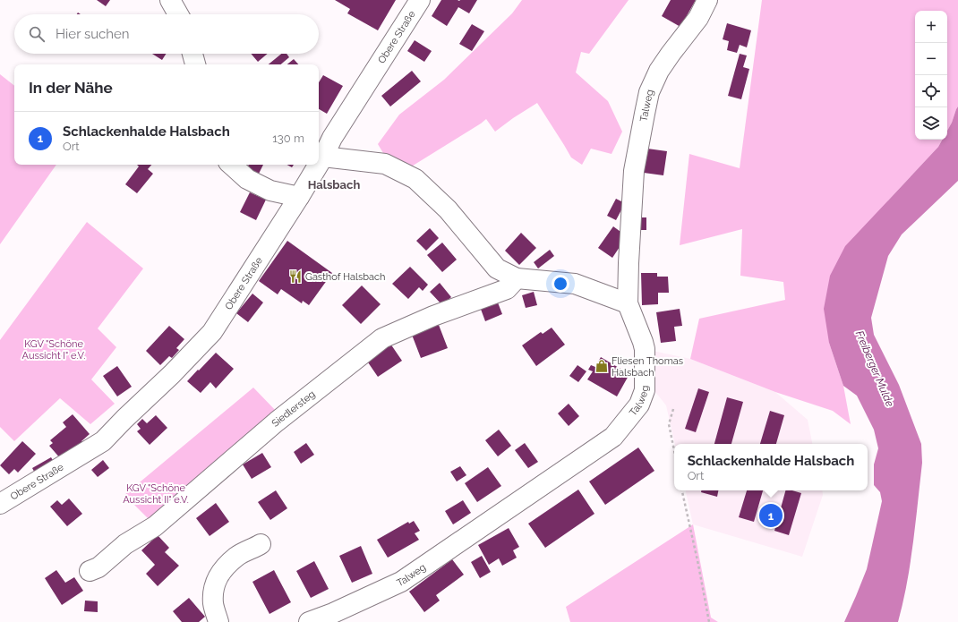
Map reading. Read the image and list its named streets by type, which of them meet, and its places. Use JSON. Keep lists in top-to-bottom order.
{
  "streets": {
    "street": ["Obere Straße", "Talweg", "Siedlersteg"]
  },
  "districts": ["Halsbach"],
  "water": ["Freiberger Mulde"],
  "parks": ["KGV \"Schöne Aussicht I\" e.V.", "KGV \"Schöne Aussicht II\" e.V."],
  "places": {
    "restaurant": ["Gasthof Halsbach"],
    "shop": ["Fliesen Thomas Halsbach"]
  },
  "page": {
    "map_buttons": ["+", "−"],
    "search": "Hier suchen",
    "heading": "In der Nähe",
    "list": [
      {
        "mark": "1",
        "name": "Schlackenhalde Halsbach",
        "note": "Ort",
        "value": "130 m"
      }
    ],
    "popup": ["Schlackenhalde Halsbach", "Ort"],
    "pins": "1"
  }
}
